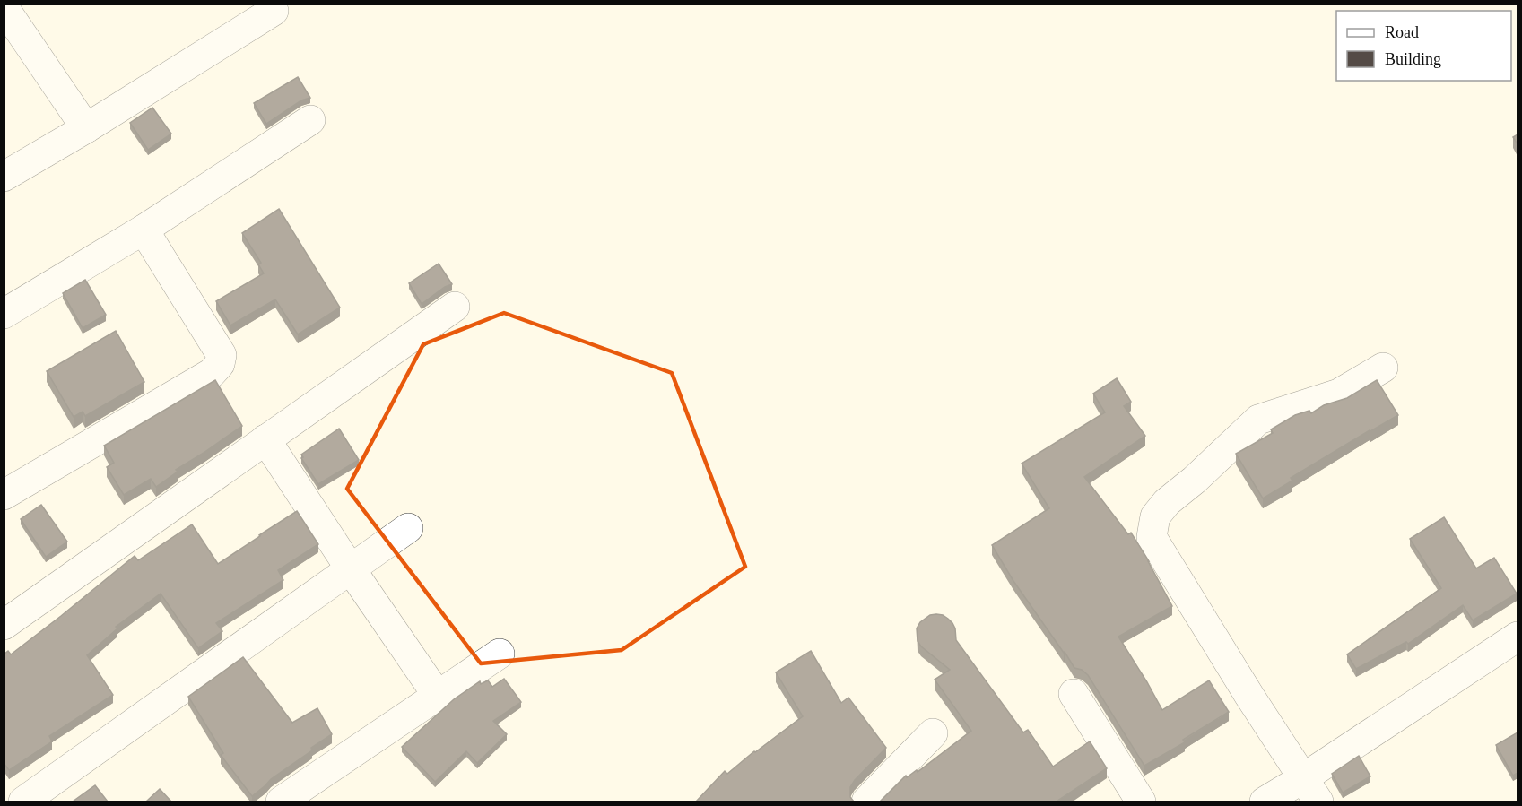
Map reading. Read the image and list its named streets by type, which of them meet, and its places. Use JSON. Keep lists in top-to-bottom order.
{
  "legend": ["Road", "Building"]
}
